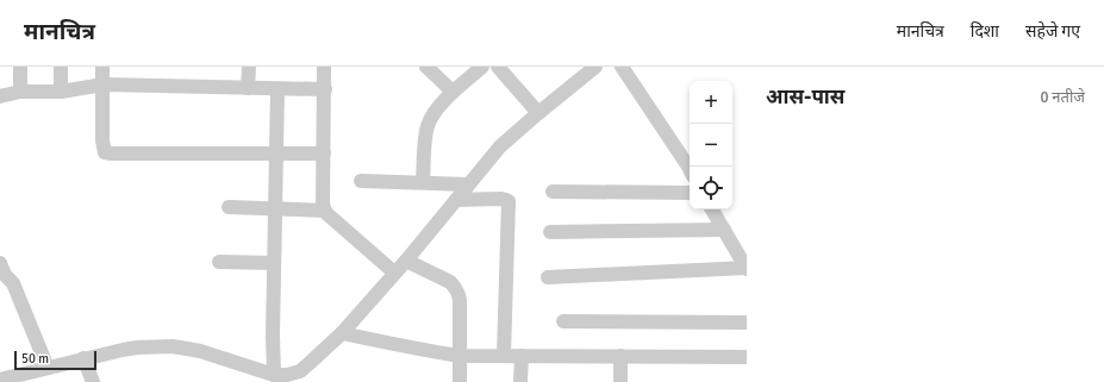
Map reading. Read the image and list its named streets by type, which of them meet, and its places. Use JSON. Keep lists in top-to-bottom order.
{
  "scale_bar": "50 m",
  "page": {
    "header": "मानचित्र",
    "nav": ["मानचित्र", "दिशा", "सहेजे गए"],
    "heading": ["आस-पास", "0 नतीजे"],
    "map_buttons": ["+", "−"],
    "scale": "50 m"
  }
}
